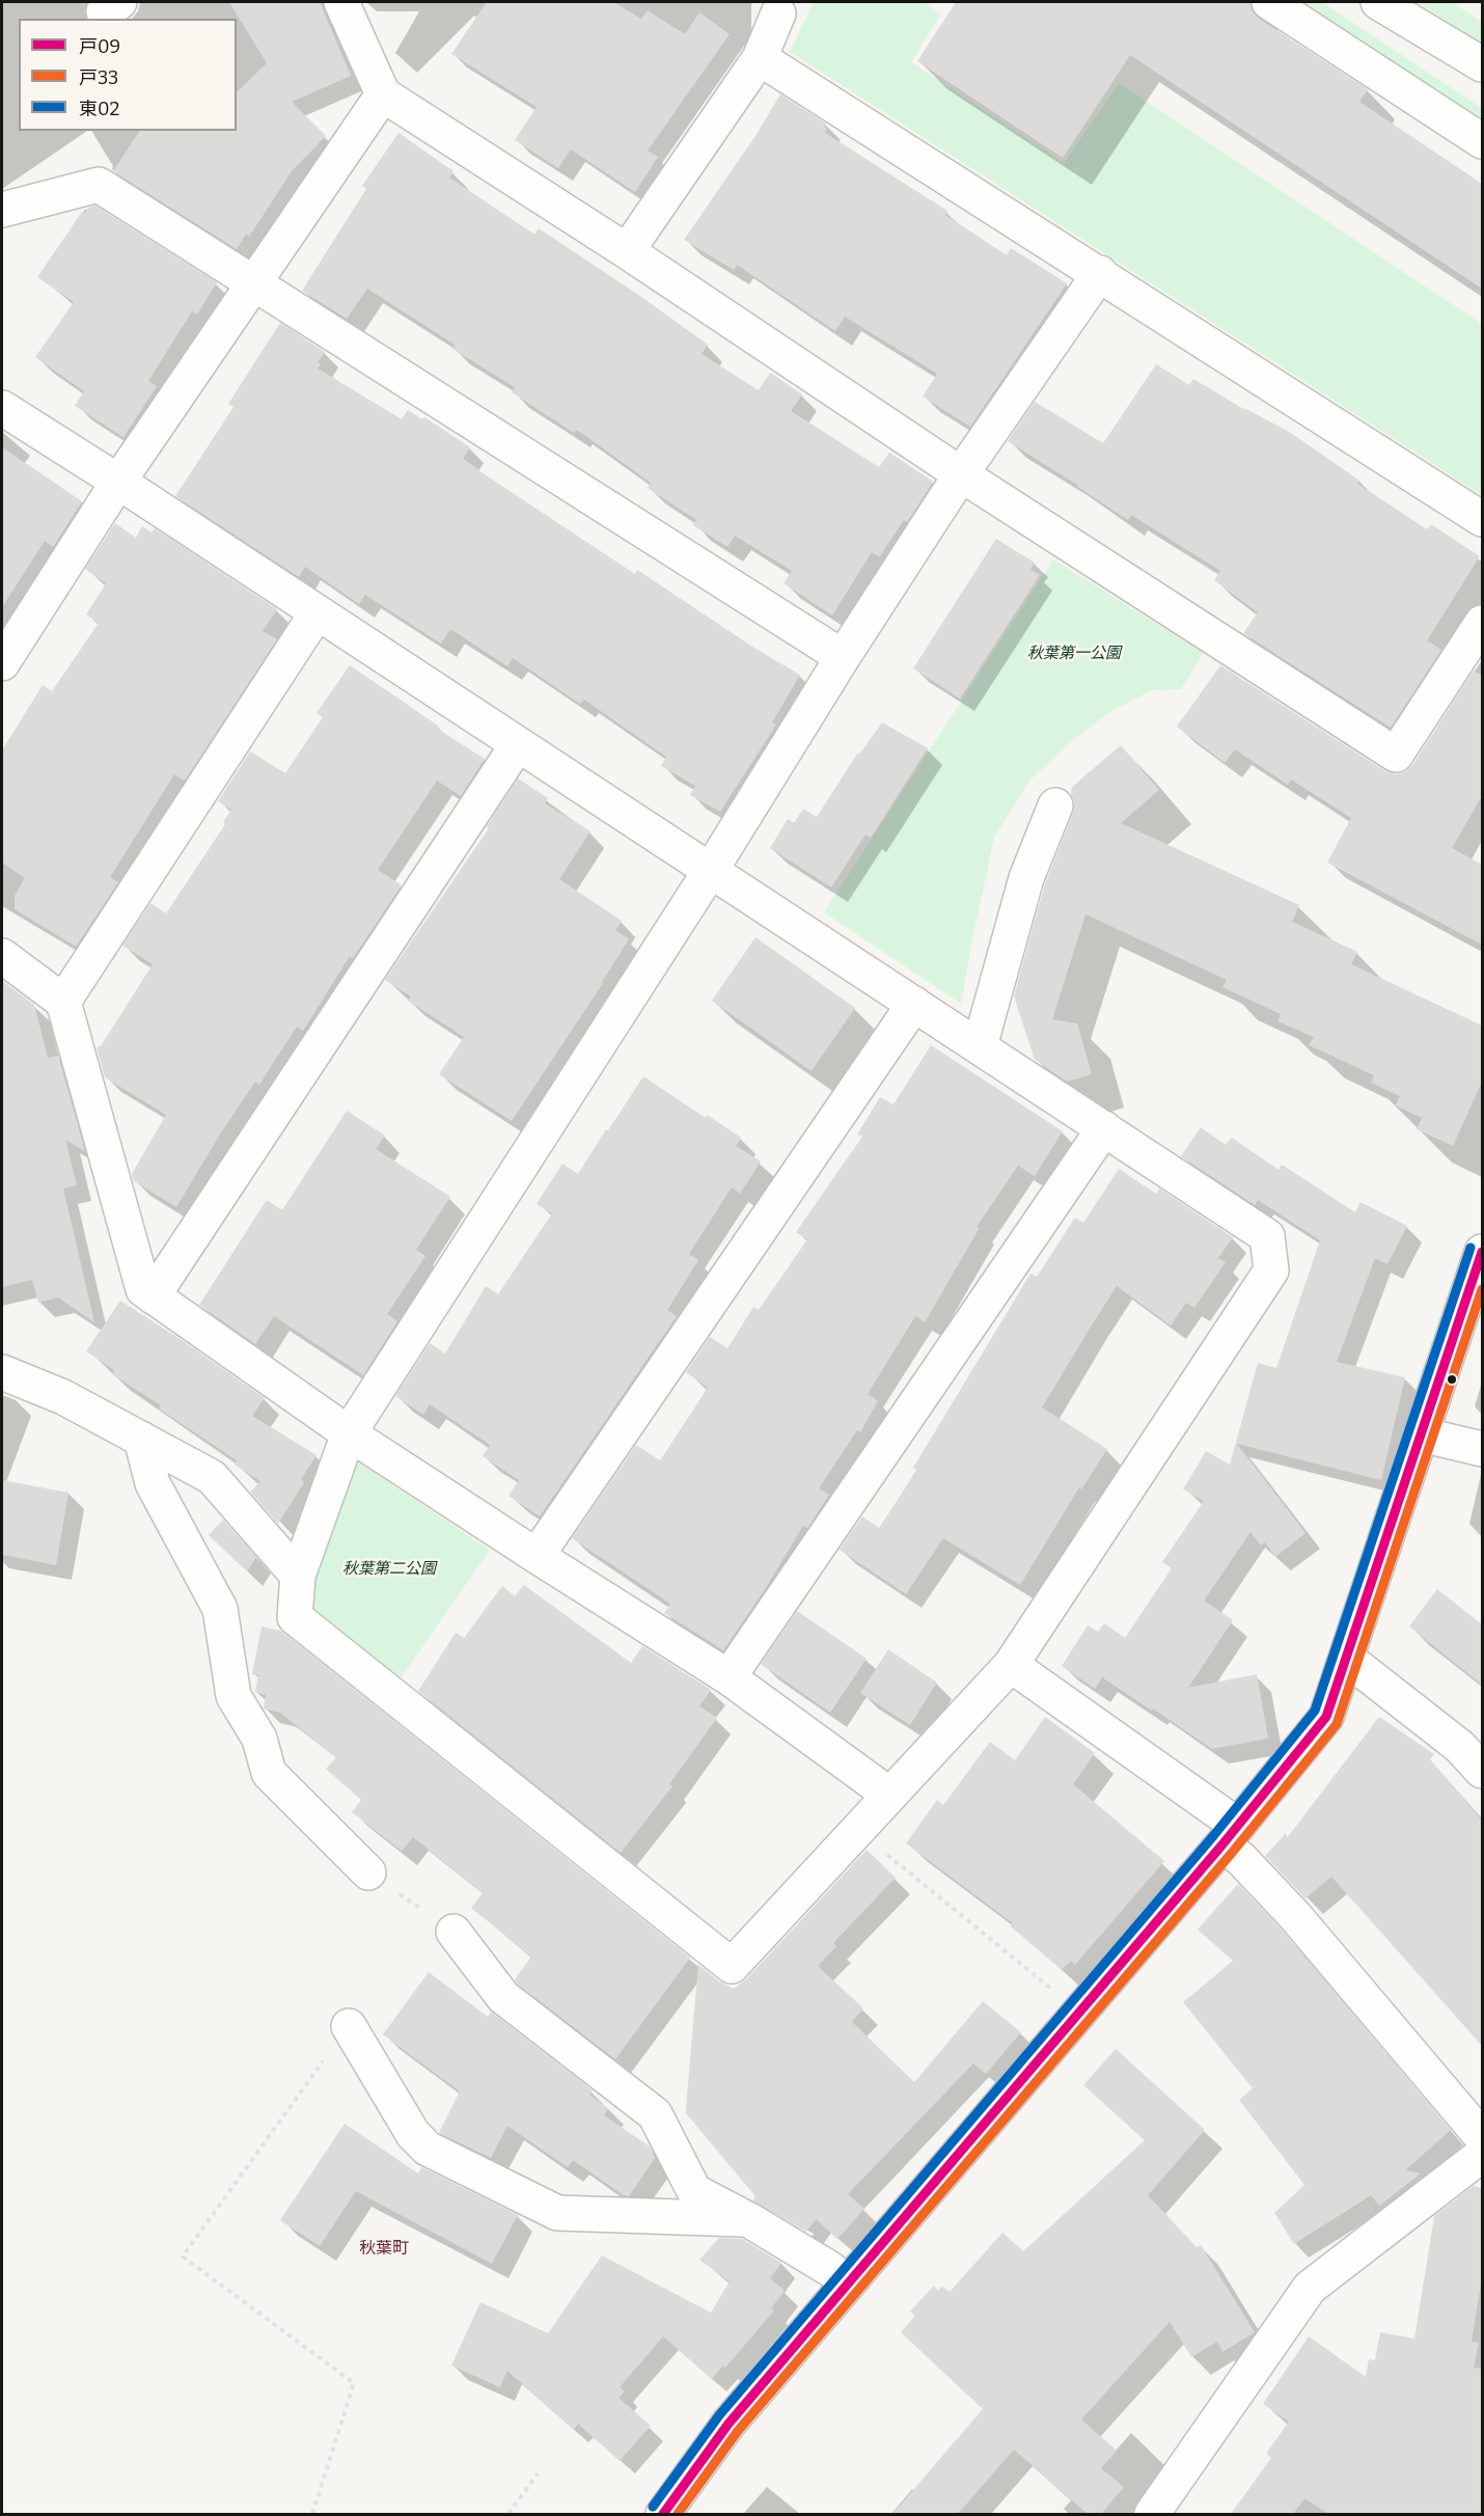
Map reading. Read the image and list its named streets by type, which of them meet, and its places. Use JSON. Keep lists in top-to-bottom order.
{
  "districts": ["秋葉町"],
  "parks": ["秋葉第一公園", "秋葉第二公園"],
  "lines": ["transit line 東02", "transit line 戸09", "transit line 戸33"],
  "legend": ["戸09", "戸33", "東02"]
}
